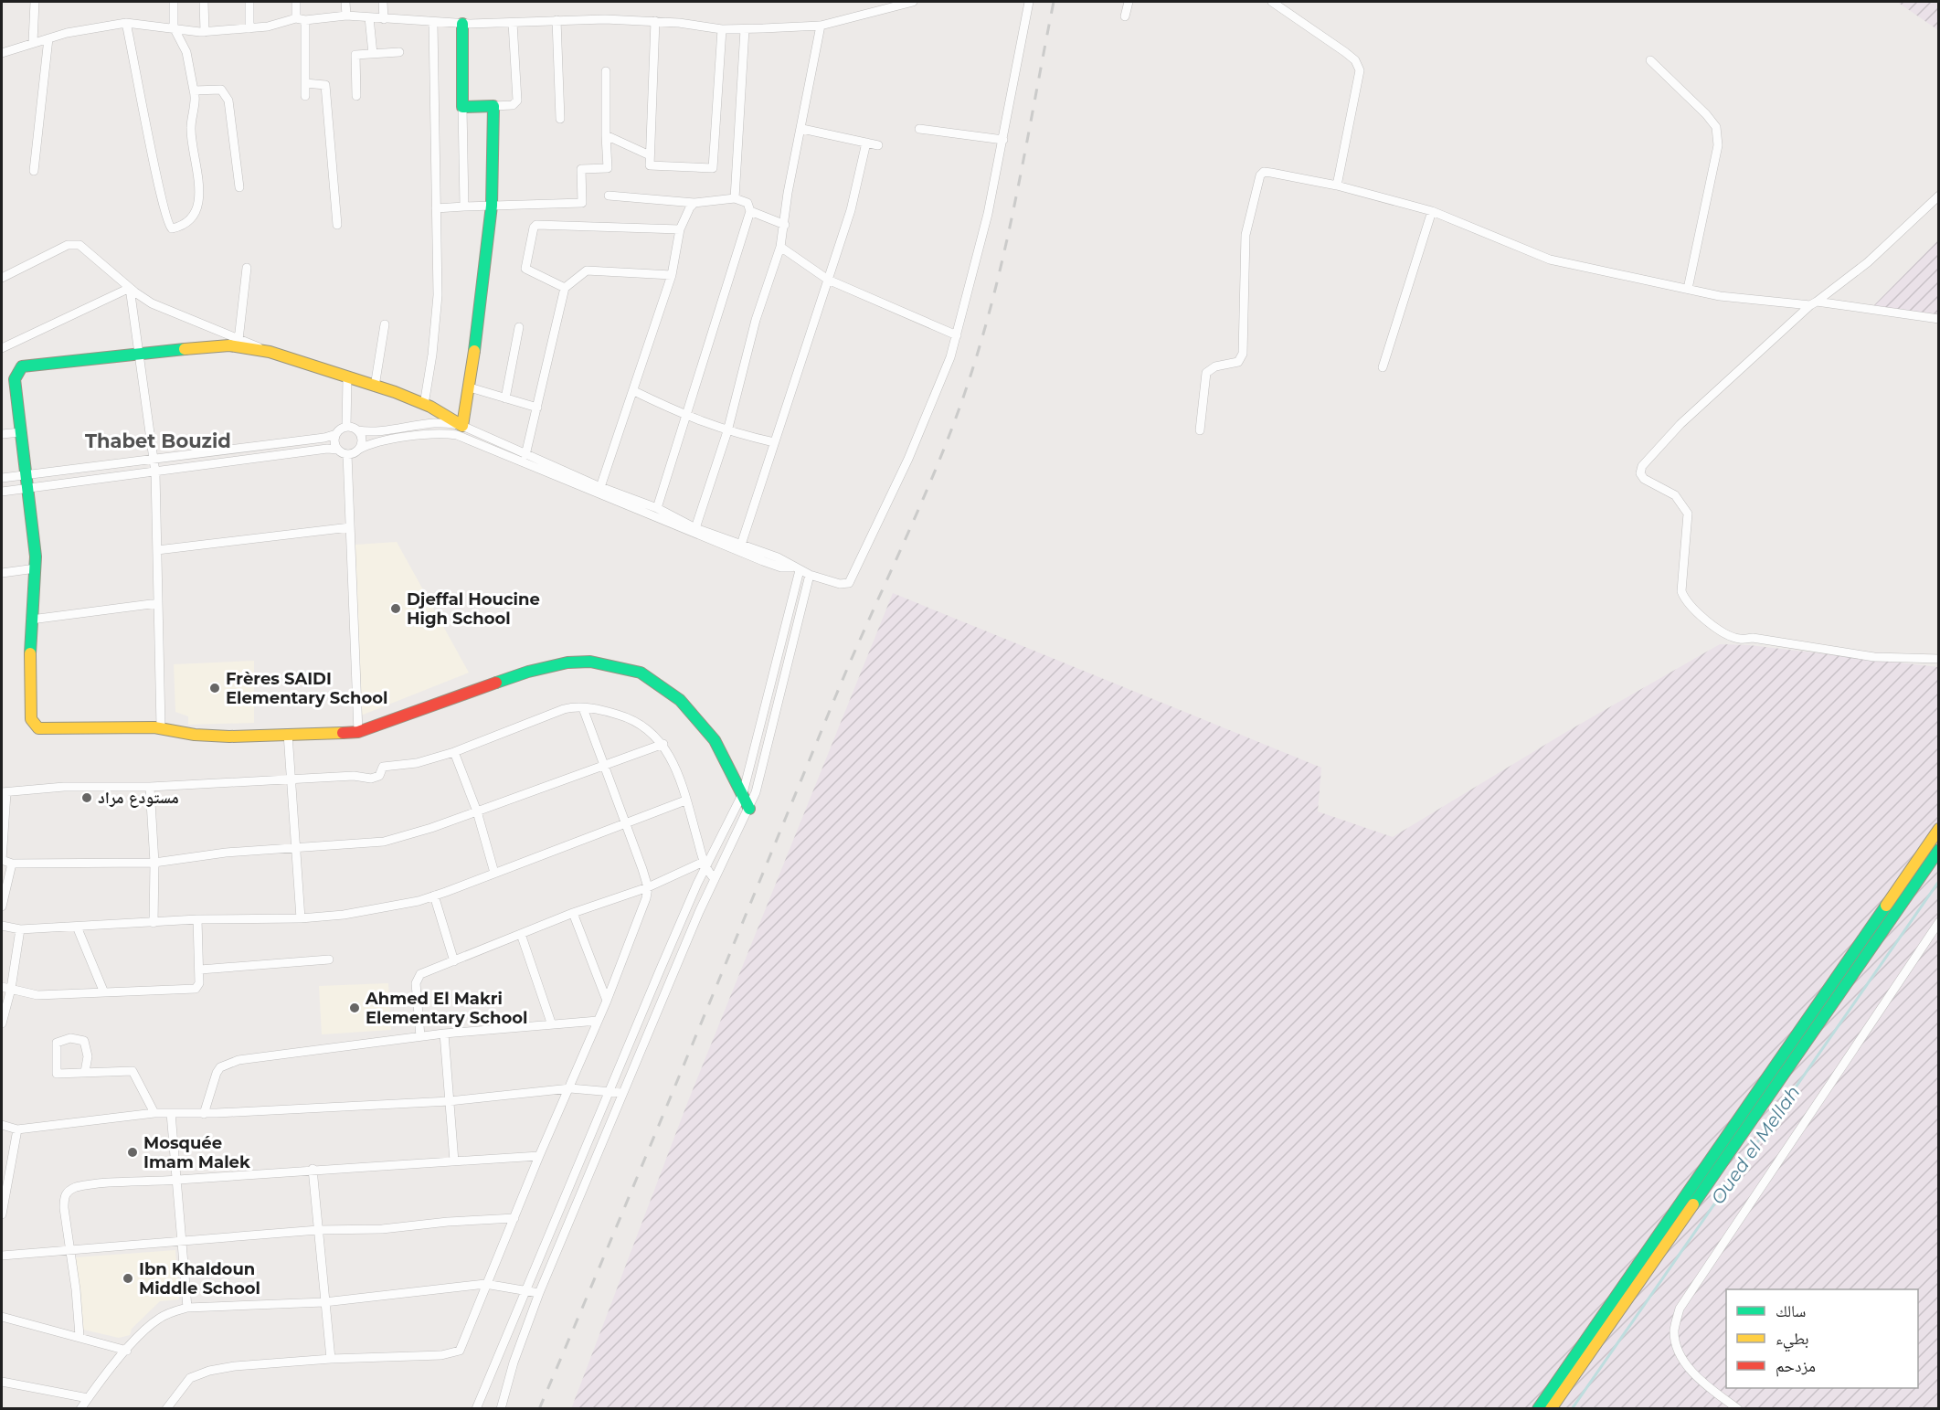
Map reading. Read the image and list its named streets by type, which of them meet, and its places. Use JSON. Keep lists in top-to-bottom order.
{
  "districts": ["Thabet Bouzid"],
  "water": ["Oued el Mellah"],
  "places": [
    "Djeffal Houcine High School",
    "Frères SAIDI Elementary School",
    "مستودع مراد",
    "Ahmed El Makri Elementary School",
    "Mosquée Imam Malek",
    "Ibn Khaldoun Middle School"
  ],
  "legend": ["سالك", "بطيء", "مزدحم"]
}
